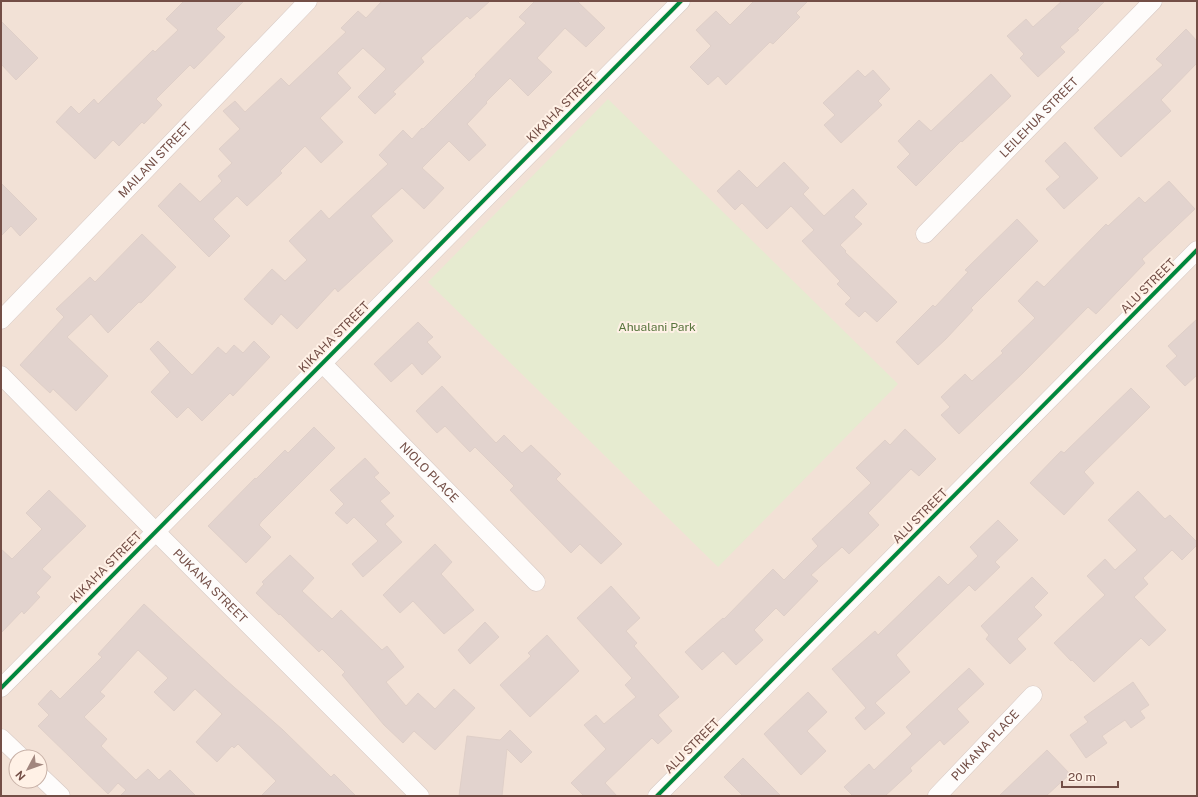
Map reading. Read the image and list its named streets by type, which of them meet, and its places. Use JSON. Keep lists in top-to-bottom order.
{
  "streets": {
    "street": [
      "KIKAHA STREET",
      "LEILEHUA STREET",
      "MAILANI STREET",
      "ALU STREET",
      "NIOLO PLACE",
      "PUKANA STREET",
      "PUKANA PLACE"
    ]
  },
  "crossings": [
    ["KIKAHA STREET", "NIOLO PLACE"],
    ["KIKAHA STREET", "PUKANA STREET"]
  ],
  "parks": ["Ahualani Park"],
  "scale_bar": "20 m",
  "north": "bottom left"
}
